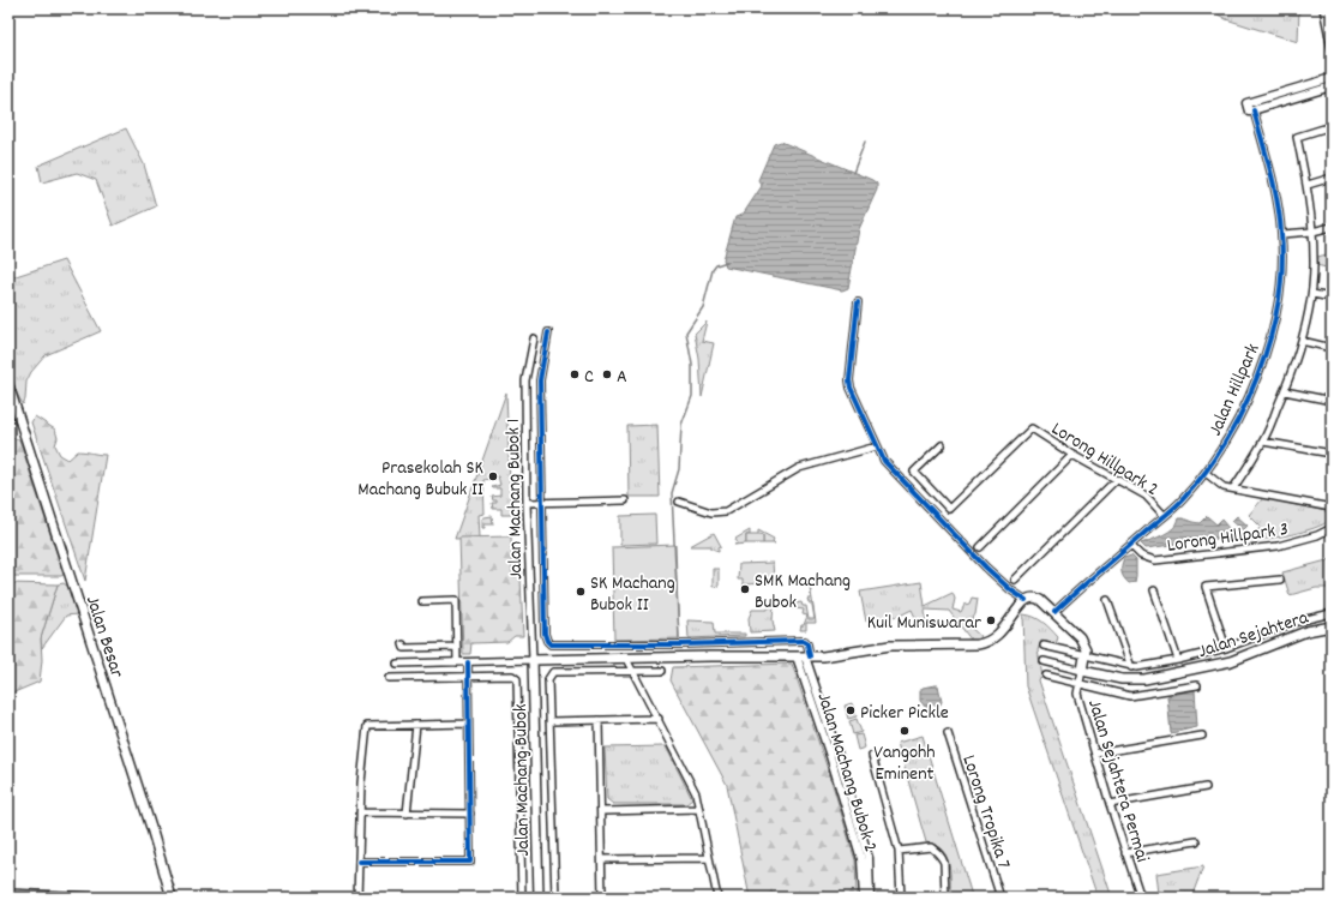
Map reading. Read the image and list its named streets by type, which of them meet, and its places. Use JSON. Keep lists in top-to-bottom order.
{
  "streets": {
    "main road": ["Jalan Sejahtera", "Jalan Besar", "Jalan Machang Bubok"],
    "street": [
      "Jalan Hillpark",
      "Lorong Hillpark 2",
      "Jalan Machang Bubok 1",
      "Lorong Hillpark 3",
      "Jalan Machang Bubok 2",
      "Jalan Sejahtera Permai",
      "Lorong Tropika 7"
    ]
  },
  "crossings": [
    ["Jalan Hillpark", "Lorong Hillpark 2"],
    ["Jalan Hillpark", "Lorong Hillpark 3"],
    ["Jalan Machang Bubok 1", "Jalan Machang Bubok"],
    ["Jalan Sejahtera", "Jalan Sejahtera Permai"]
  ],
  "places": [
    "C",
    "A",
    "Prasekolah SK Machang Bubuk II",
    "SMK Machang Bubok",
    "SK Machang Bubok II",
    "Kuil Muniswarar",
    "Picker Pickle",
    "Vangohh Eminent"
  ]
}
